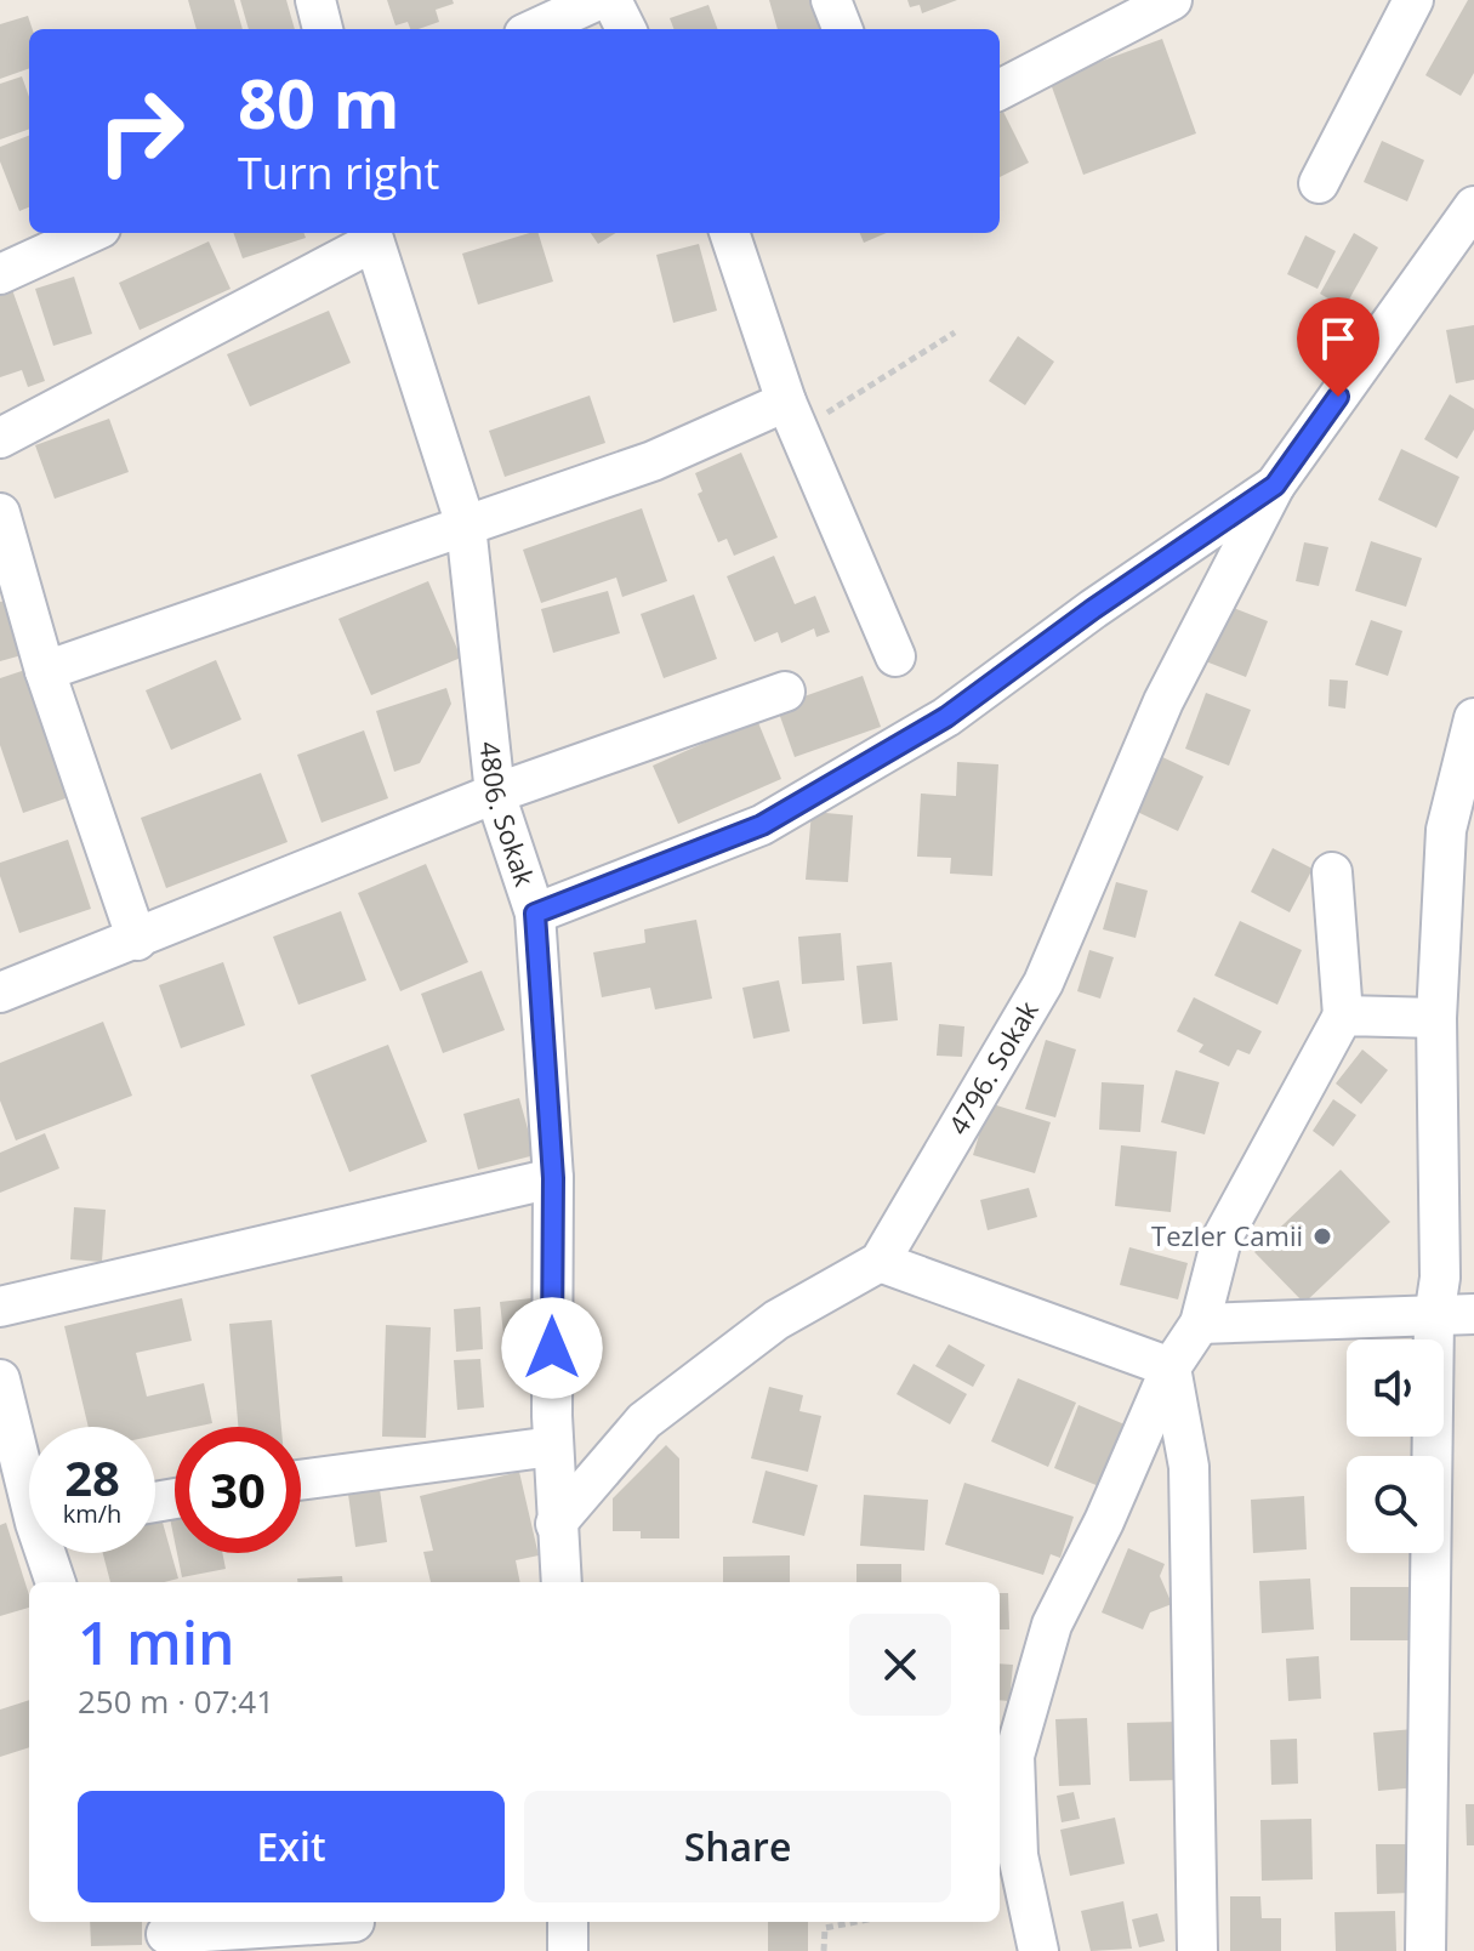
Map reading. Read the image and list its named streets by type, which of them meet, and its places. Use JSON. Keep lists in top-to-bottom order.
{
  "streets": {
    "street": ["4806. Sokak", "4796. Sokak"]
  },
  "places": ["Tezler Camii"],
  "page": {
    "turn": ["80 m", "Turn right"],
    "speed": "28 km/h",
    "limit": "30",
    "heading": ["1 min", "250 m · 07:41"],
    "buttons": ["Exit", "Share"]
  }
}
